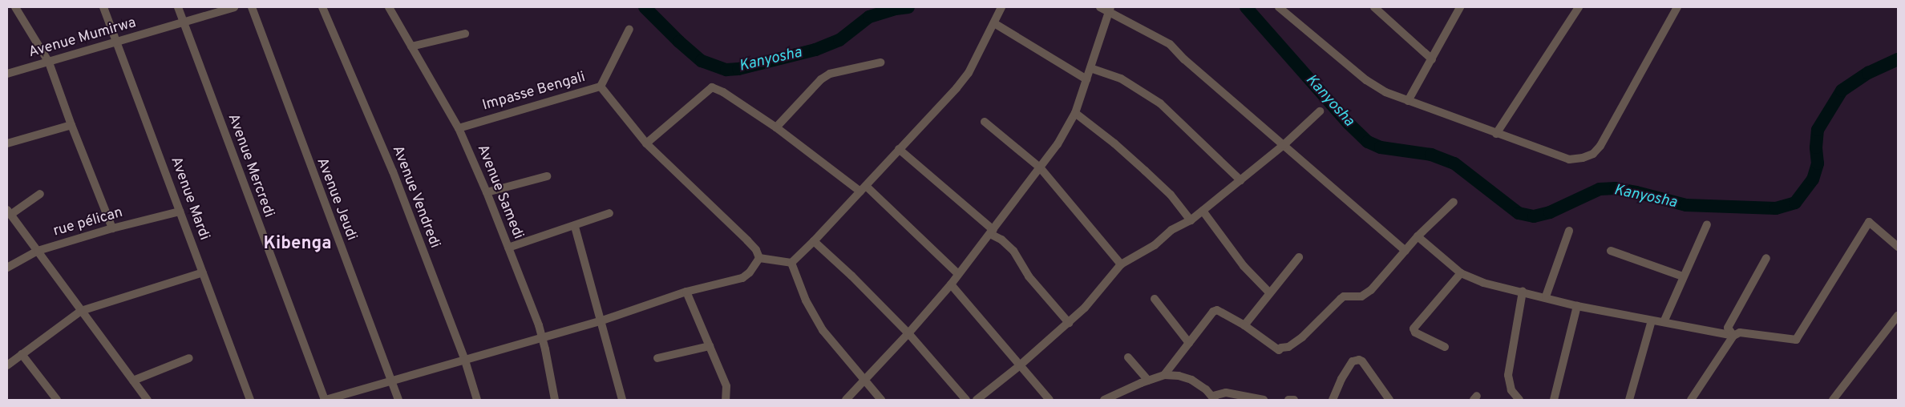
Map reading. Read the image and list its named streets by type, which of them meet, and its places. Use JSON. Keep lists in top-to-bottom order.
{
  "streets": {
    "street": [
      "Avenue Mumirwa",
      "Impasse Bengali",
      "Avenue Mercredi",
      "Avenue Samedi",
      "Avenue Vendredi",
      "Avenue Mardi",
      "Avenue Jeudi",
      "rue pélican"
    ]
  },
  "crossings": [
    ["Avenue Mumirwa", "Avenue Mercredi"],
    ["Avenue Mumirwa", "Avenue Mardi"],
    ["Impasse Bengali", "Avenue Samedi"],
    ["Avenue Mardi", "rue pélican"]
  ],
  "districts": ["Kibenga"],
  "water": ["Kanyosha"]
}
